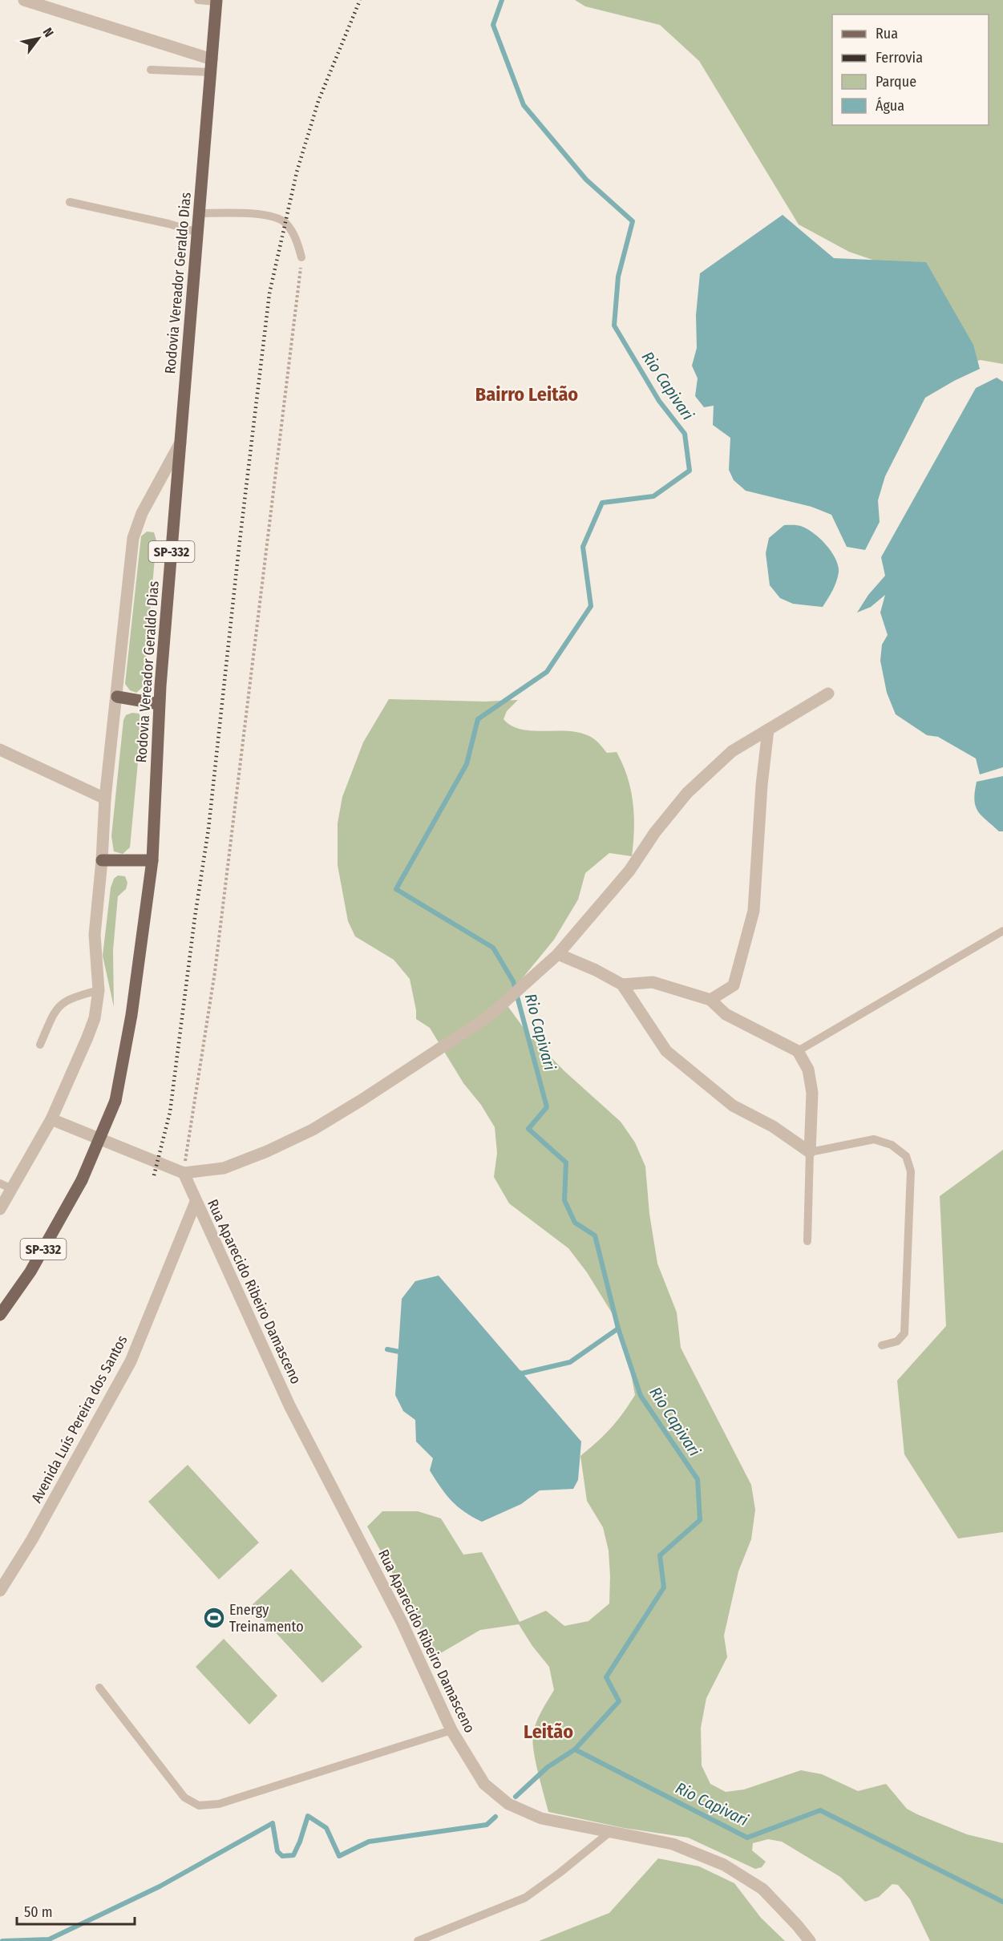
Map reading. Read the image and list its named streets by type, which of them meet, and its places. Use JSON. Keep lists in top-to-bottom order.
{
  "streets": {
    "main road": ["Rodovia Vereador Geraldo Dias", "SP-332"],
    "street": ["Rua Aparecido Ribeiro Damasceno", "Avenida Luís Pereira dos Santos"]
  },
  "crossings": [
    ["Rua Aparecido Ribeiro Damasceno", "Avenida Luís Pereira dos Santos"]
  ],
  "districts": ["Bairro Leitão", "Leitão"],
  "water": ["Rio Capivari"],
  "places": {
    "sports": ["Energy Treinamento"]
  },
  "legend": [
    "Rua",
    "Ferrovia",
    "Parque",
    "Água"
  ],
  "scale_bar": "50 m",
  "north": "top right"
}
